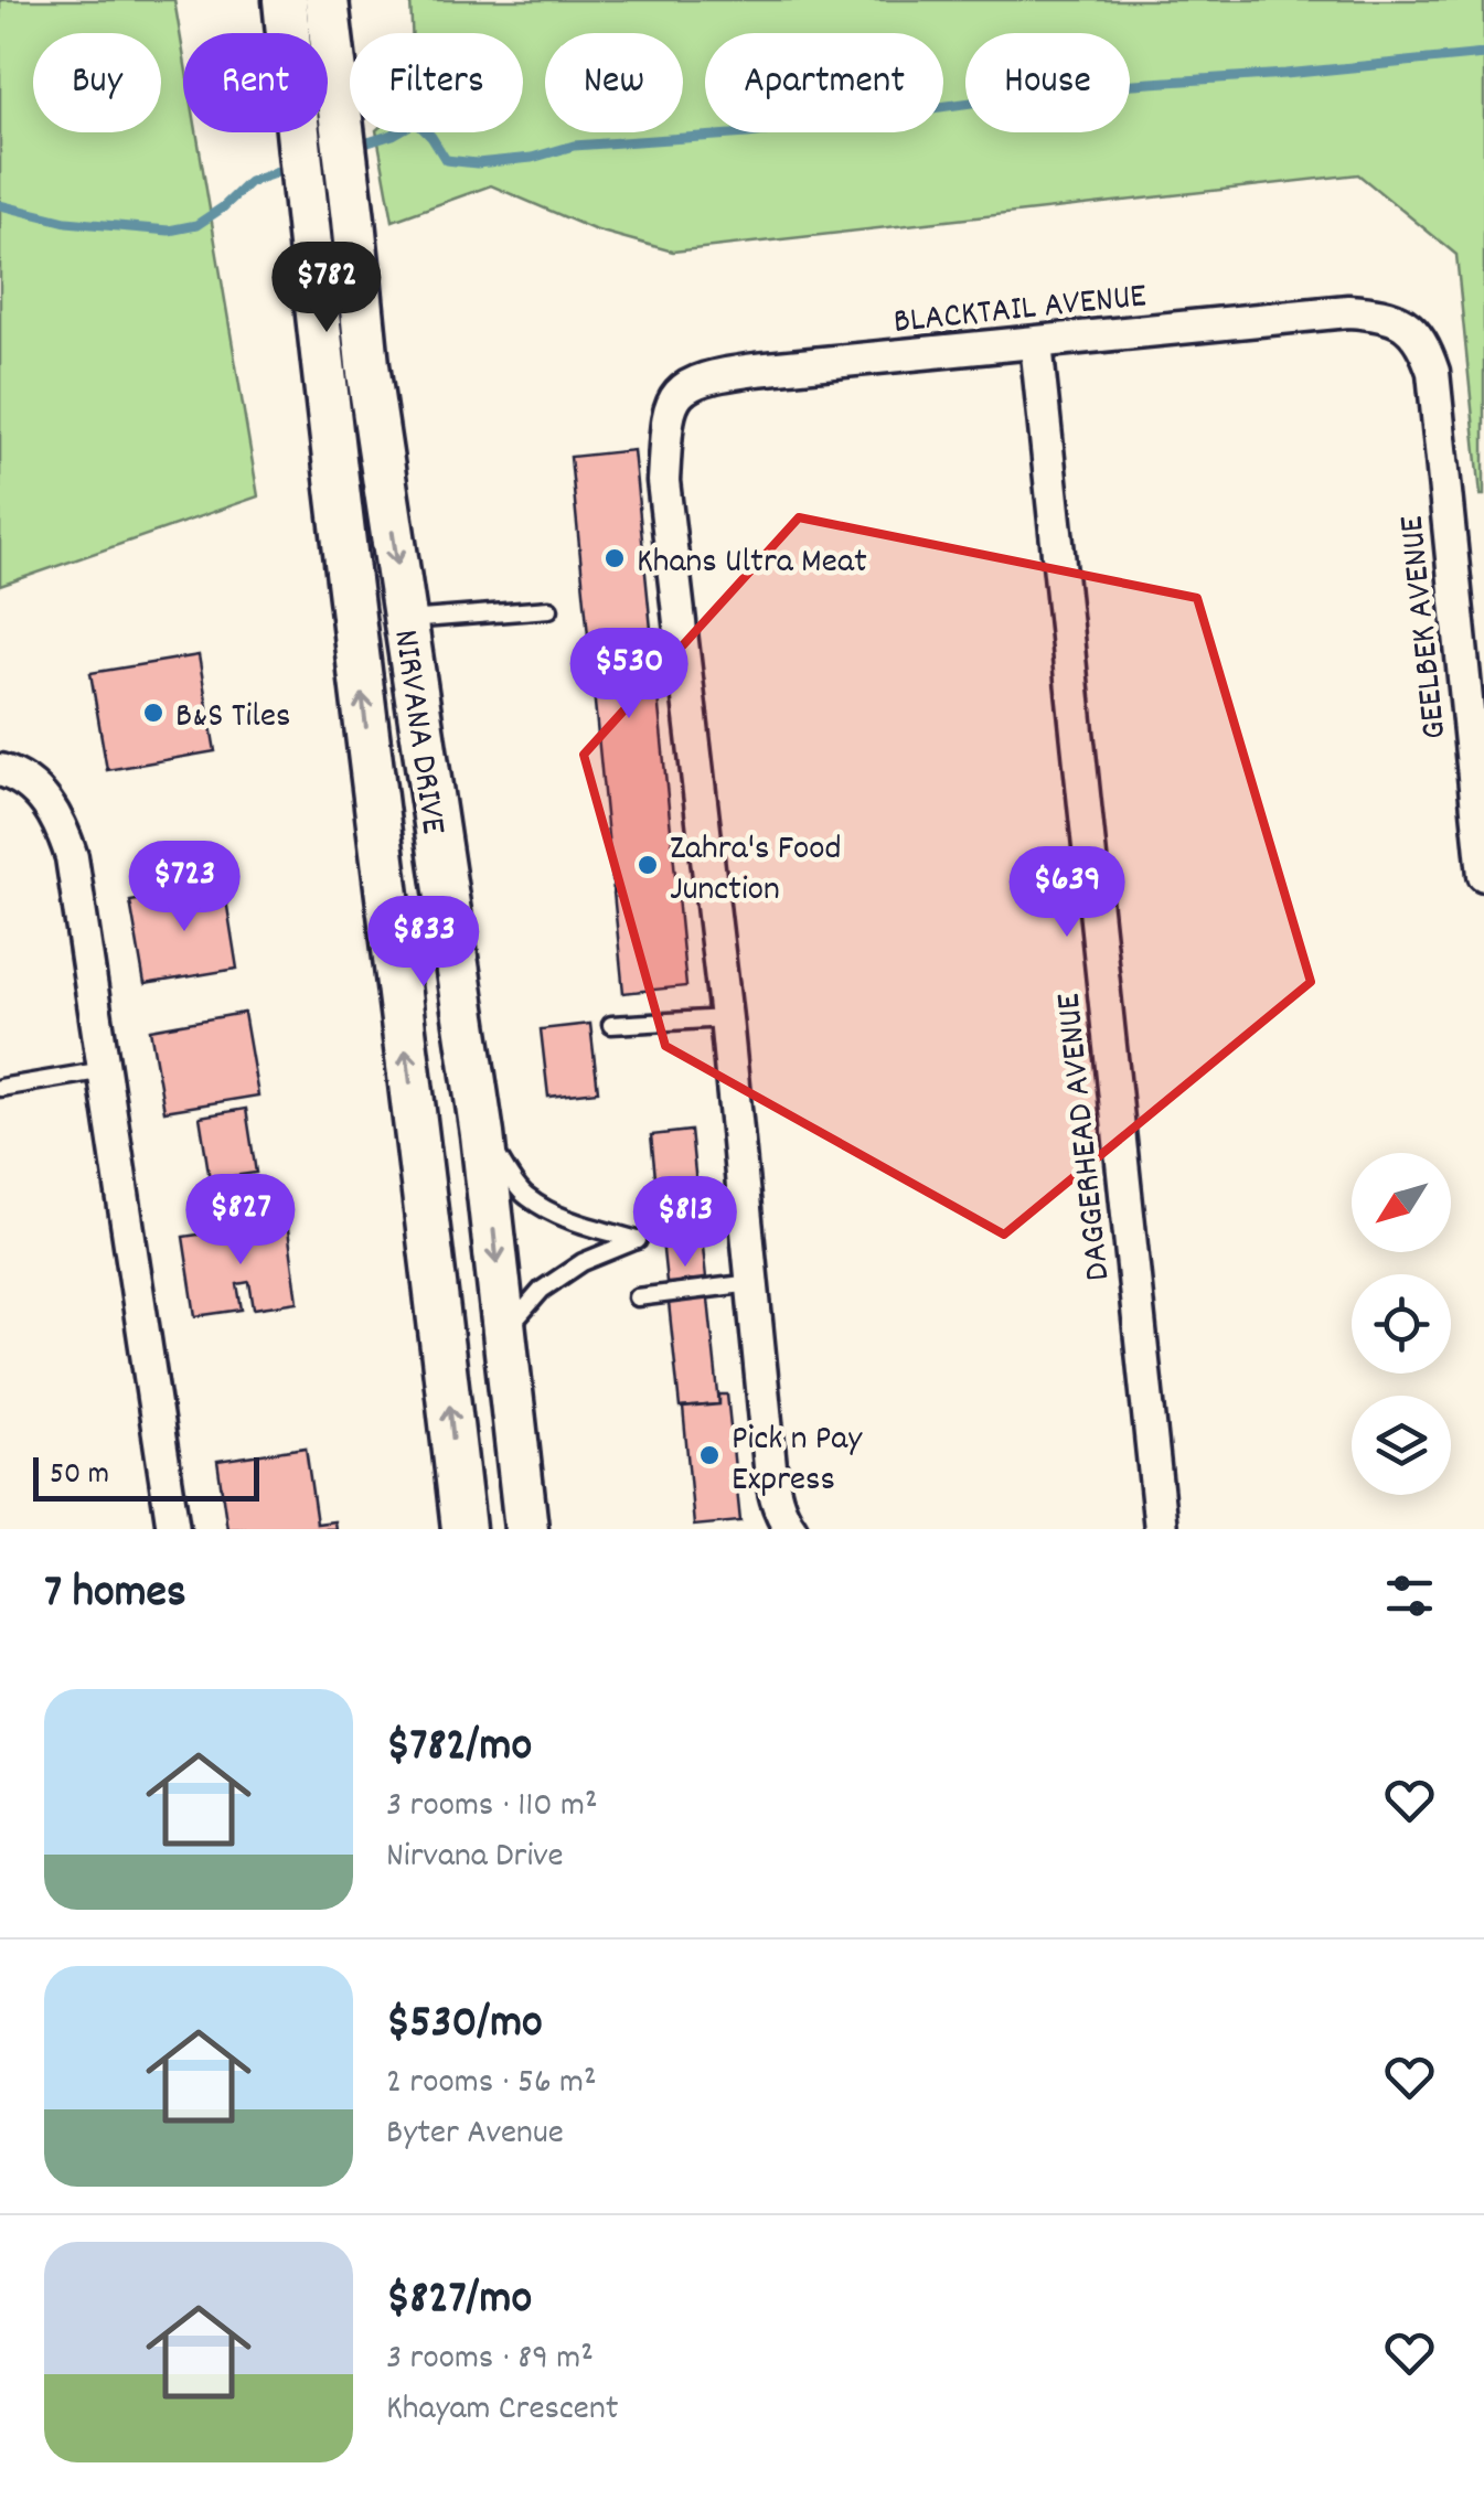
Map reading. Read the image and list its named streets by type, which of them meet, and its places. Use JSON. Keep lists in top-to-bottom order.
{
  "streets": {
    "main road": ["NIRVANA DRIVE"],
    "street": ["BLACKTAIL AVENUE", "GEELBEK AVENUE", "DAGGERHEAD AVENUE"]
  },
  "crossings": [
    ["BLACKTAIL AVENUE", "GEELBEK AVENUE"],
    ["BLACKTAIL AVENUE", "DAGGERHEAD AVENUE"]
  ],
  "places": [
    "Khans Ultra Meat",
    "B&S Tiles",
    "Zahra's Food Junction",
    "Pick n Pay Express"
  ],
  "scale_bar": "50 m",
  "north": "bottom left",
  "page": {
    "chip": [
      "Buy",
      "Rent",
      "Filters",
      "New",
      "Apartment",
      "House"
    ],
    "price": [
      "$782",
      "$530",
      "$723",
      "$639",
      "$833",
      "$827",
      "$813"
    ],
    "scale": "50 m",
    "heading": "7 homes",
    "list": [
      {
        "name": "$782/mo",
        "note": "3 rooms · 110 m² · Nirvana Drive"
      },
      {
        "name": "$530/mo",
        "note": "2 rooms · 56 m² · Byter Avenue"
      },
      {
        "name": "$827/mo",
        "note": "3 rooms · 89 m² · Khayam Crescent"
      }
    ]
  }
}
